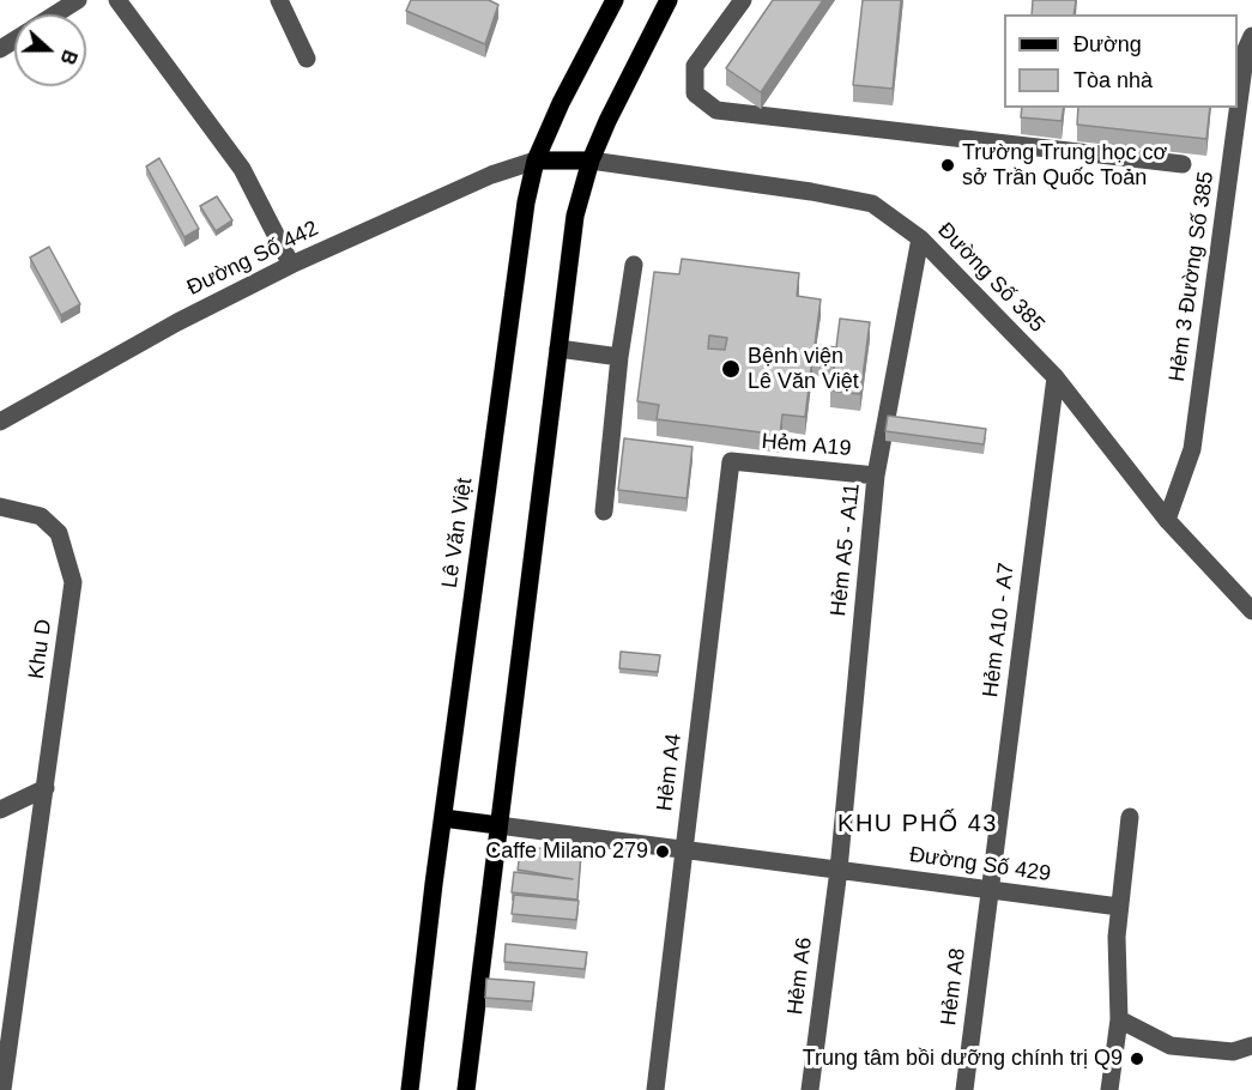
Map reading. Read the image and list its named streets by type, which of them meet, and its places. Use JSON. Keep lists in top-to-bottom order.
{
  "streets": {
    "main road": ["Lê Văn Việt"],
    "street": [
      "Đường Số 442",
      "Hẻm 3 Đường Số 385",
      "Đường Số 385",
      "Hẻm A19",
      "Hẻm A5 - A11",
      "Hẻm A10 - A7",
      "Khu D",
      "Hẻm A4",
      "Đường Số 429",
      "Hẻm A6",
      "Hẻm A8"
    ]
  },
  "crossings": [
    ["Đường Số 442", "Lê Văn Việt"],
    ["Hẻm 3 Đường Số 385", "Đường Số 385"],
    ["Đường Số 385", "Hẻm A5 - A11"],
    ["Đường Số 385", "Hẻm A10 - A7"],
    ["Hẻm A19", "Hẻm A5 - A11"],
    ["Hẻm A19", "Hẻm A4"],
    ["Hẻm A5 - A11", "Đường Số 429"],
    ["Hẻm A5 - A11", "Hẻm A6"],
    ["Hẻm A10 - A7", "Đường Số 429"],
    ["Hẻm A10 - A7", "Hẻm A8"],
    ["Hẻm A4", "Đường Số 429"],
    ["Đường Số 429", "Hẻm A6"],
    ["Đường Số 429", "Hẻm A8"]
  ],
  "districts": ["KHU PHỐ 43"],
  "places": [
    "Trường Trung học cơ sở Trần Quốc Toản",
    "Bệnh viện Lê Văn Việt",
    "Caffe Milano 279",
    "Trung tâm bồi dưỡng chính trị Q9"
  ],
  "legend": ["Đường", "Tòa nhà"],
  "north": "right"
}
